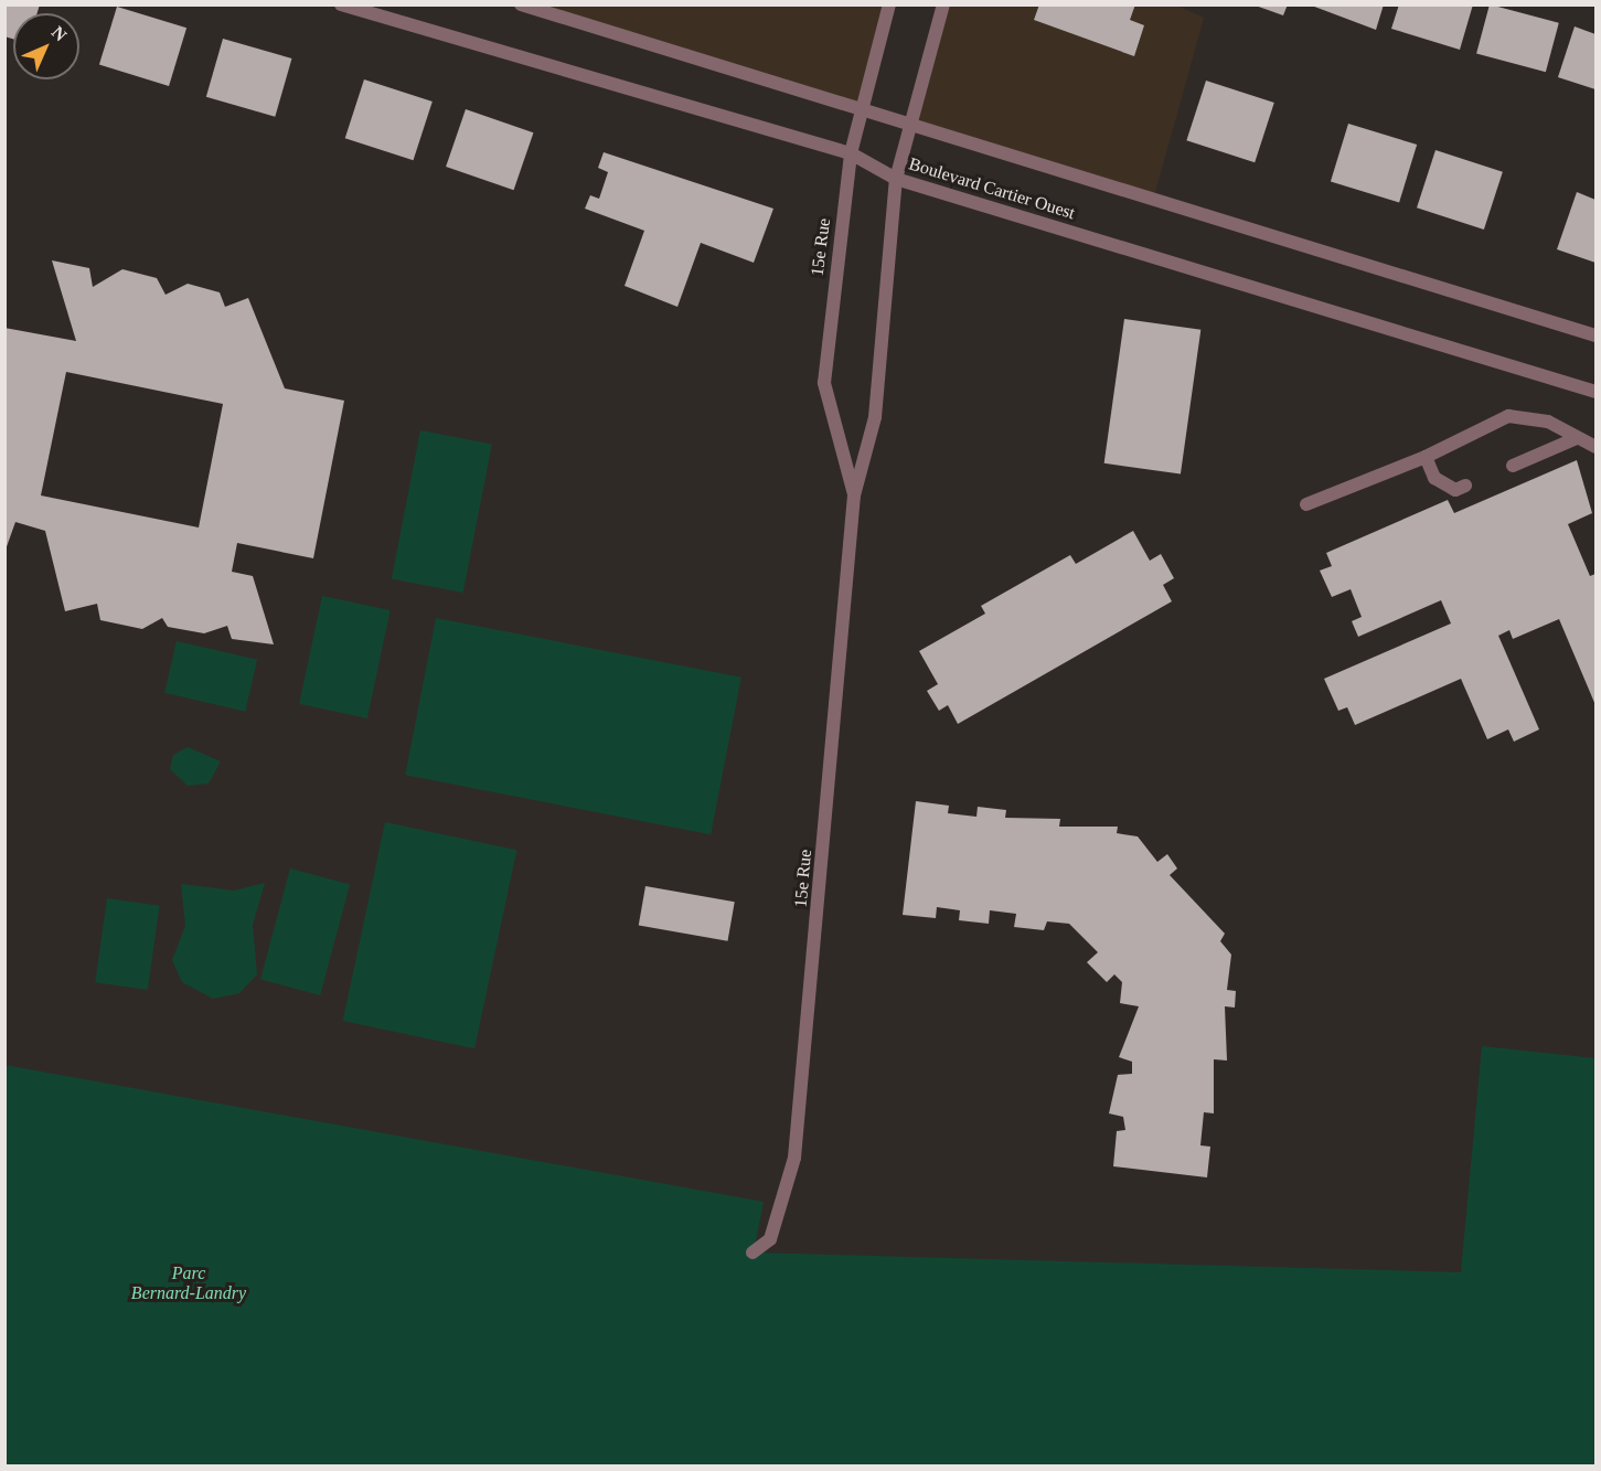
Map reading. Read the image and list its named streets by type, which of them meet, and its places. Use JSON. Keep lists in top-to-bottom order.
{
  "streets": {
    "street": ["Boulevard Cartier Ouest", "15e Rue"]
  },
  "crossings": [
    ["Boulevard Cartier Ouest", "15e Rue"]
  ],
  "parks": ["Parc Bernard-Landry"],
  "north": "top right"
}
